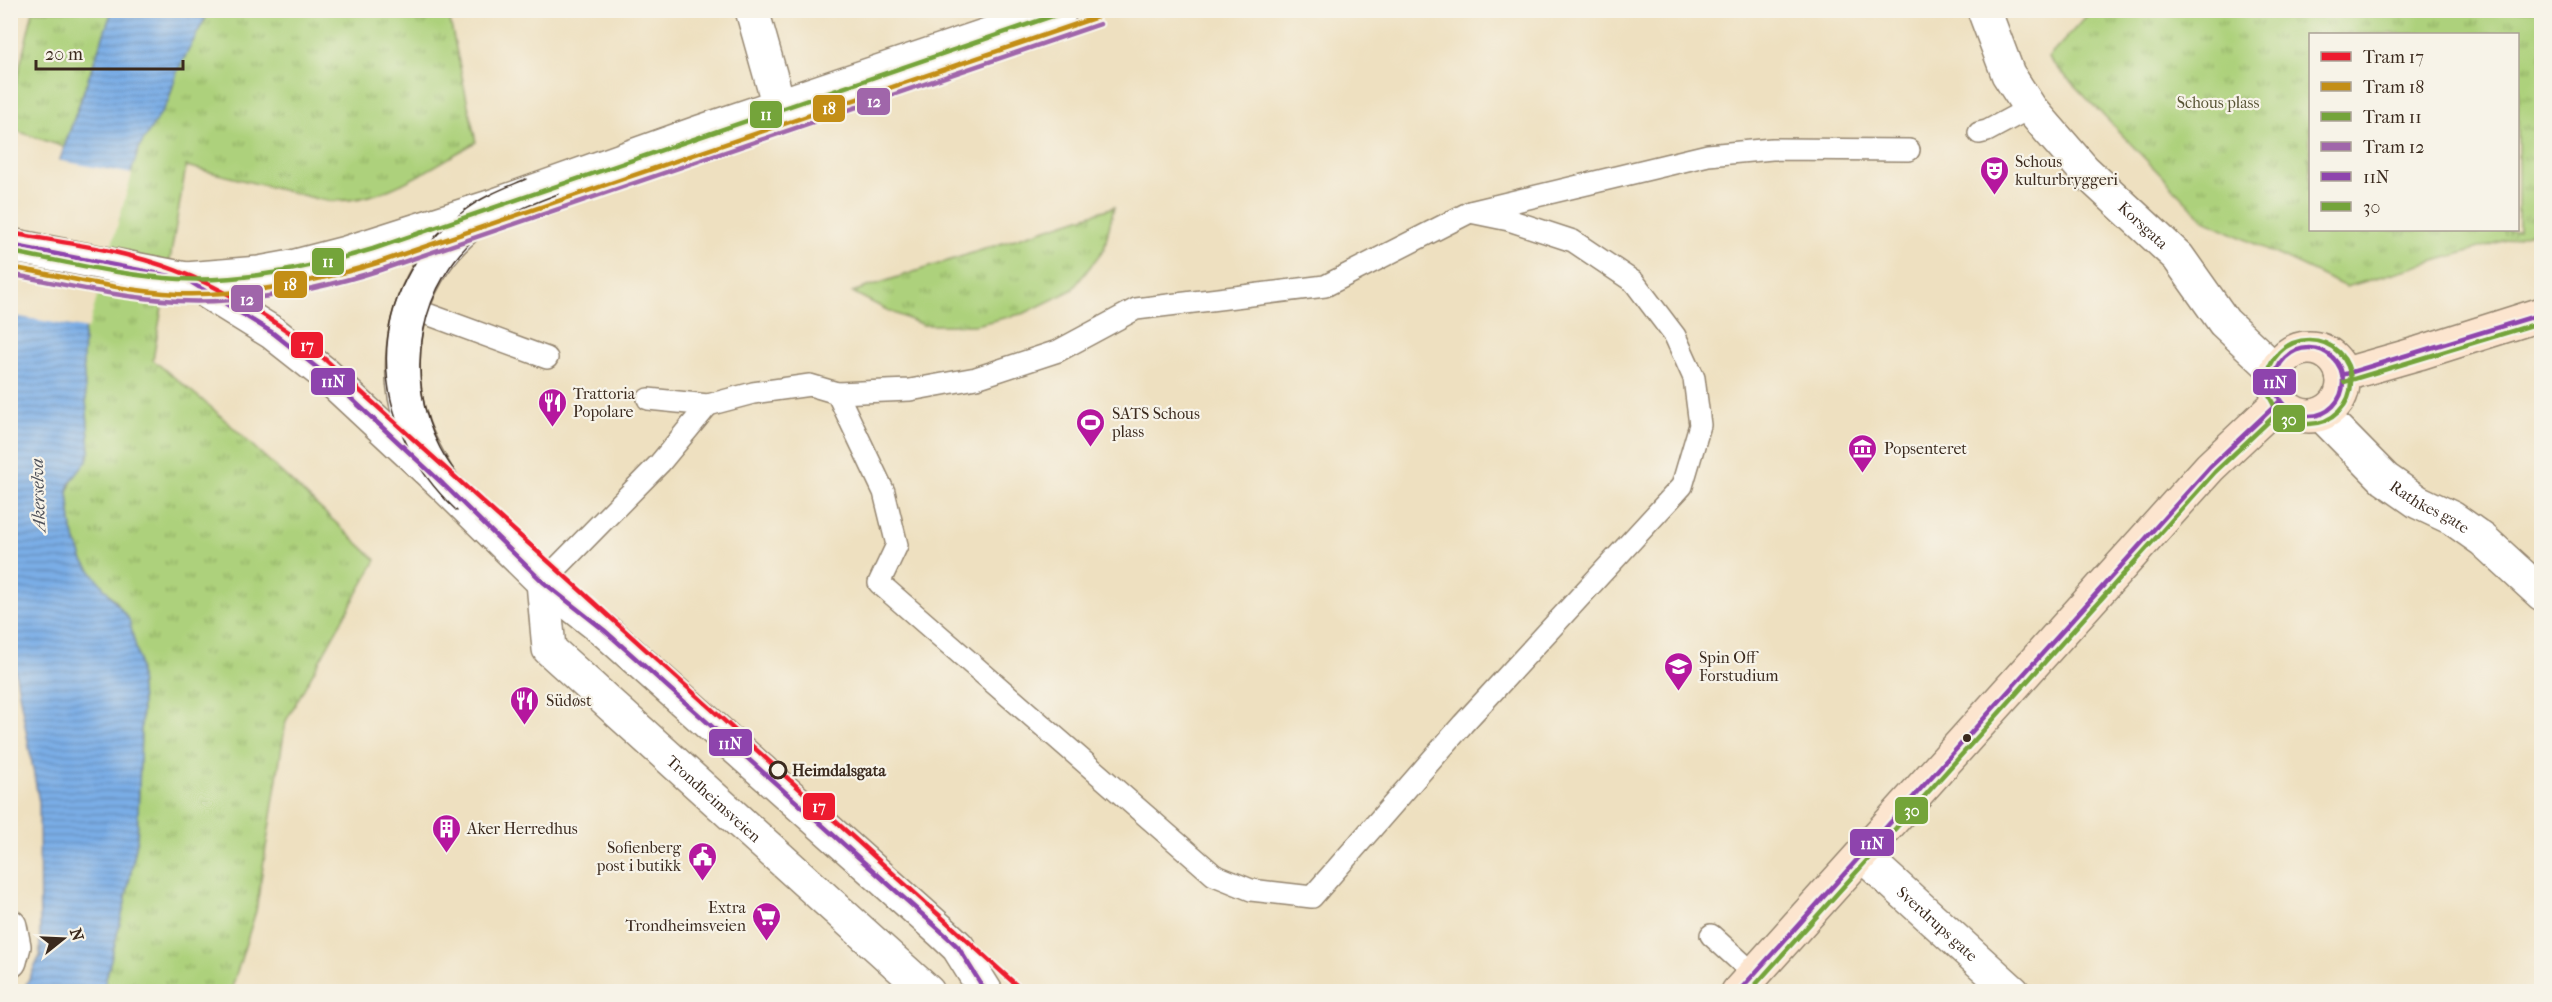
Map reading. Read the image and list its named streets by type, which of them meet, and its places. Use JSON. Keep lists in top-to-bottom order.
{
  "streets": {
    "street": [
      "Korsgata",
      "Rathkes gate",
      "Trondheimsveien",
      "Sverdrups gate"
    ]
  },
  "crossings": [
    ["Korsgata", "Rathkes gate"]
  ],
  "water": ["Akerselva"],
  "parks": ["Schous plass"],
  "places": {
    "theatre": ["Schous kulturbryggeri"],
    "restaurant": ["Trattoria Popolare", "Südøst"],
    "sports": ["SATS Schous plass"],
    "museum": ["Popsenteret"],
    "school or university": ["Spin Off Forstudium"],
    "other": ["Heimdalsgata"],
    "building": ["Aker Herredhus"],
    "public building": ["Sofienberg post i butikk"],
    "supermarket": ["Extra Trondheimsveien"]
  },
  "lines": [
    "tram line 11",
    "tram line 18",
    "tram line 12",
    "tram line 17",
    "transit line 11N",
    "transit line 30"
  ],
  "legend": [
    "Tram 17",
    "Tram 18",
    "Tram 11",
    "Tram 12",
    "11N",
    "30"
  ],
  "scale_bar": "20 m",
  "north": "right"
}
